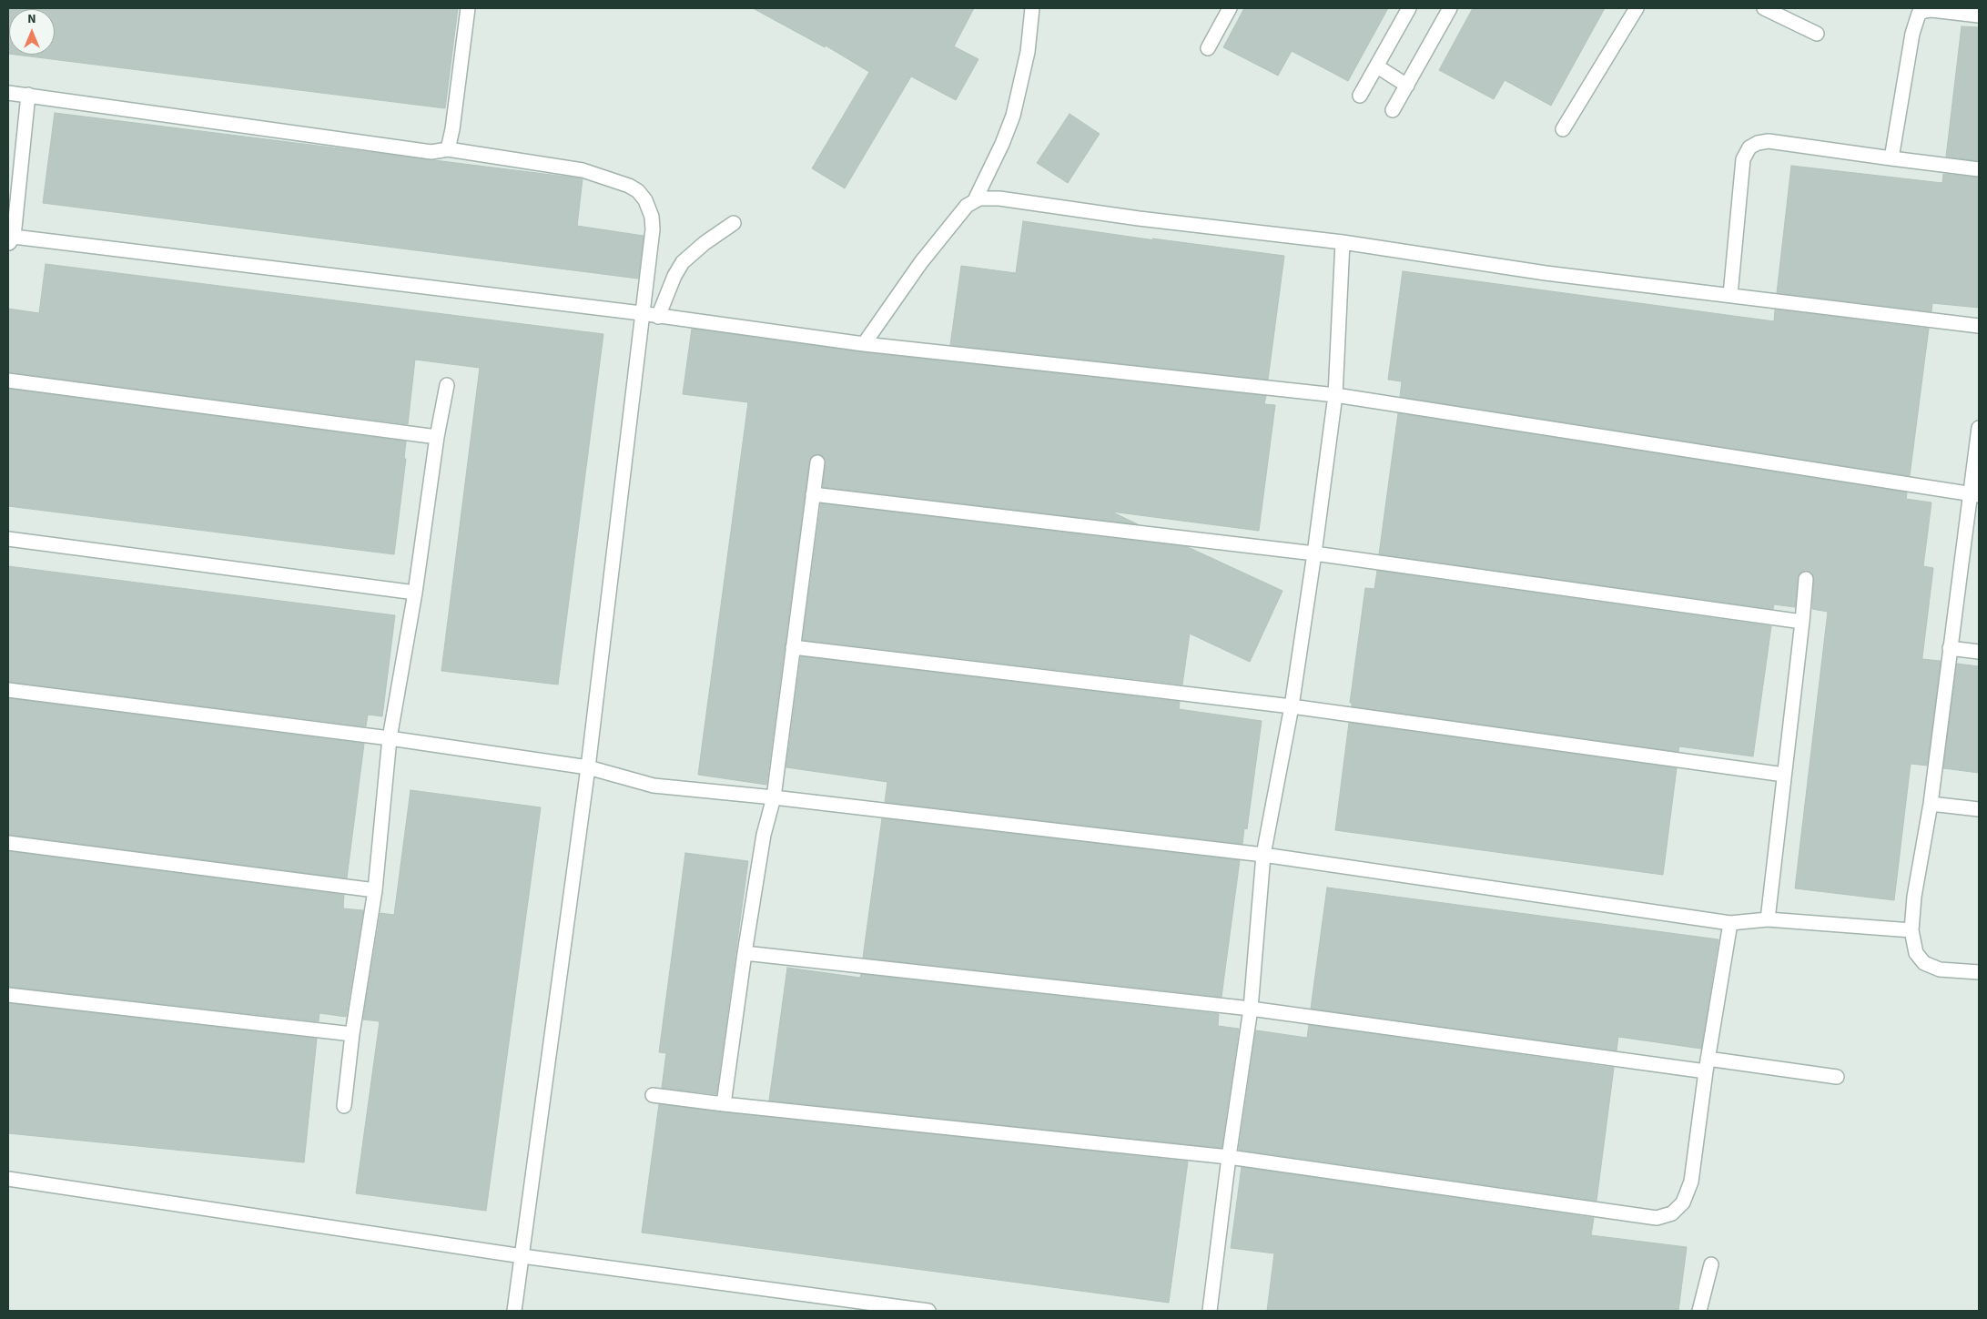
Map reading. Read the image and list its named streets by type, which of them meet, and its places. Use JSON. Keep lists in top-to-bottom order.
{
  "north": "top"
}
